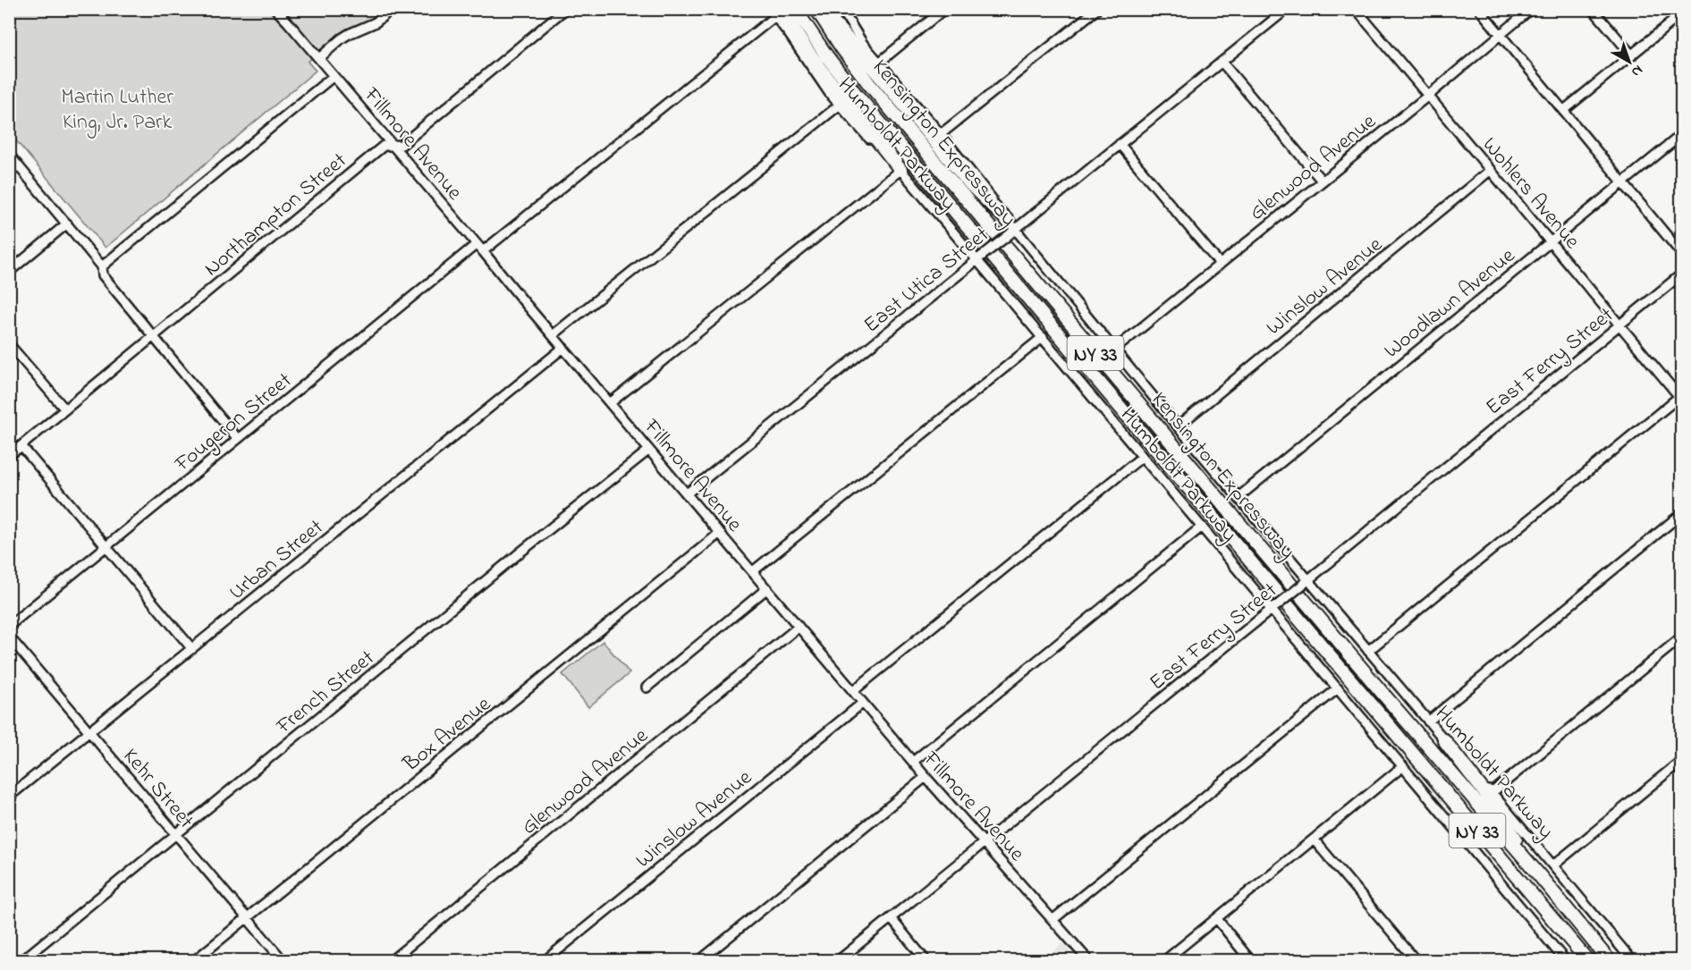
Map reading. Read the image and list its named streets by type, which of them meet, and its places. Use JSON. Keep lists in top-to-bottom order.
{
  "streets": {
    "highway": ["Kensington Expressway", "NY 33"],
    "street": [
      "Fillmore Avenue",
      "Humboldt Parkway",
      "Glenwood Avenue",
      "Wohlers Avenue",
      "Northampton Street",
      "East Utica Street",
      "Winslow Avenue",
      "Woodlawn Avenue",
      "East Ferry Street",
      "Fougeron Street",
      "Urban Street",
      "French Street",
      "Box Avenue",
      "Kehr Street"
    ]
  },
  "crossings": [
    ["Fillmore Avenue", "Glenwood Avenue"],
    ["Fillmore Avenue", "Northampton Street"],
    ["Fillmore Avenue", "East Utica Street"],
    ["Fillmore Avenue", "Winslow Avenue"],
    ["Fillmore Avenue", "East Ferry Street"],
    ["Fillmore Avenue", "Fougeron Street"],
    ["Fillmore Avenue", "Urban Street"],
    ["Fillmore Avenue", "French Street"],
    ["Fillmore Avenue", "Box Avenue"],
    ["Humboldt Parkway", "Glenwood Avenue"],
    ["Humboldt Parkway", "East Utica Street"],
    ["Humboldt Parkway", "Winslow Avenue"],
    ["Humboldt Parkway", "Woodlawn Avenue"],
    ["Humboldt Parkway", "East Ferry Street"],
    ["Humboldt Parkway", "Fougeron Street"],
    ["Glenwood Avenue", "Wohlers Avenue"],
    ["Wohlers Avenue", "Winslow Avenue"],
    ["Wohlers Avenue", "Woodlawn Avenue"],
    ["Wohlers Avenue", "East Ferry Street"],
    ["Urban Street", "Kehr Street"],
    ["French Street", "Kehr Street"],
    ["Box Avenue", "Kehr Street"]
  ],
  "parks": ["Martin Luther King, Jr. Park"],
  "north": "bottom right"
}
